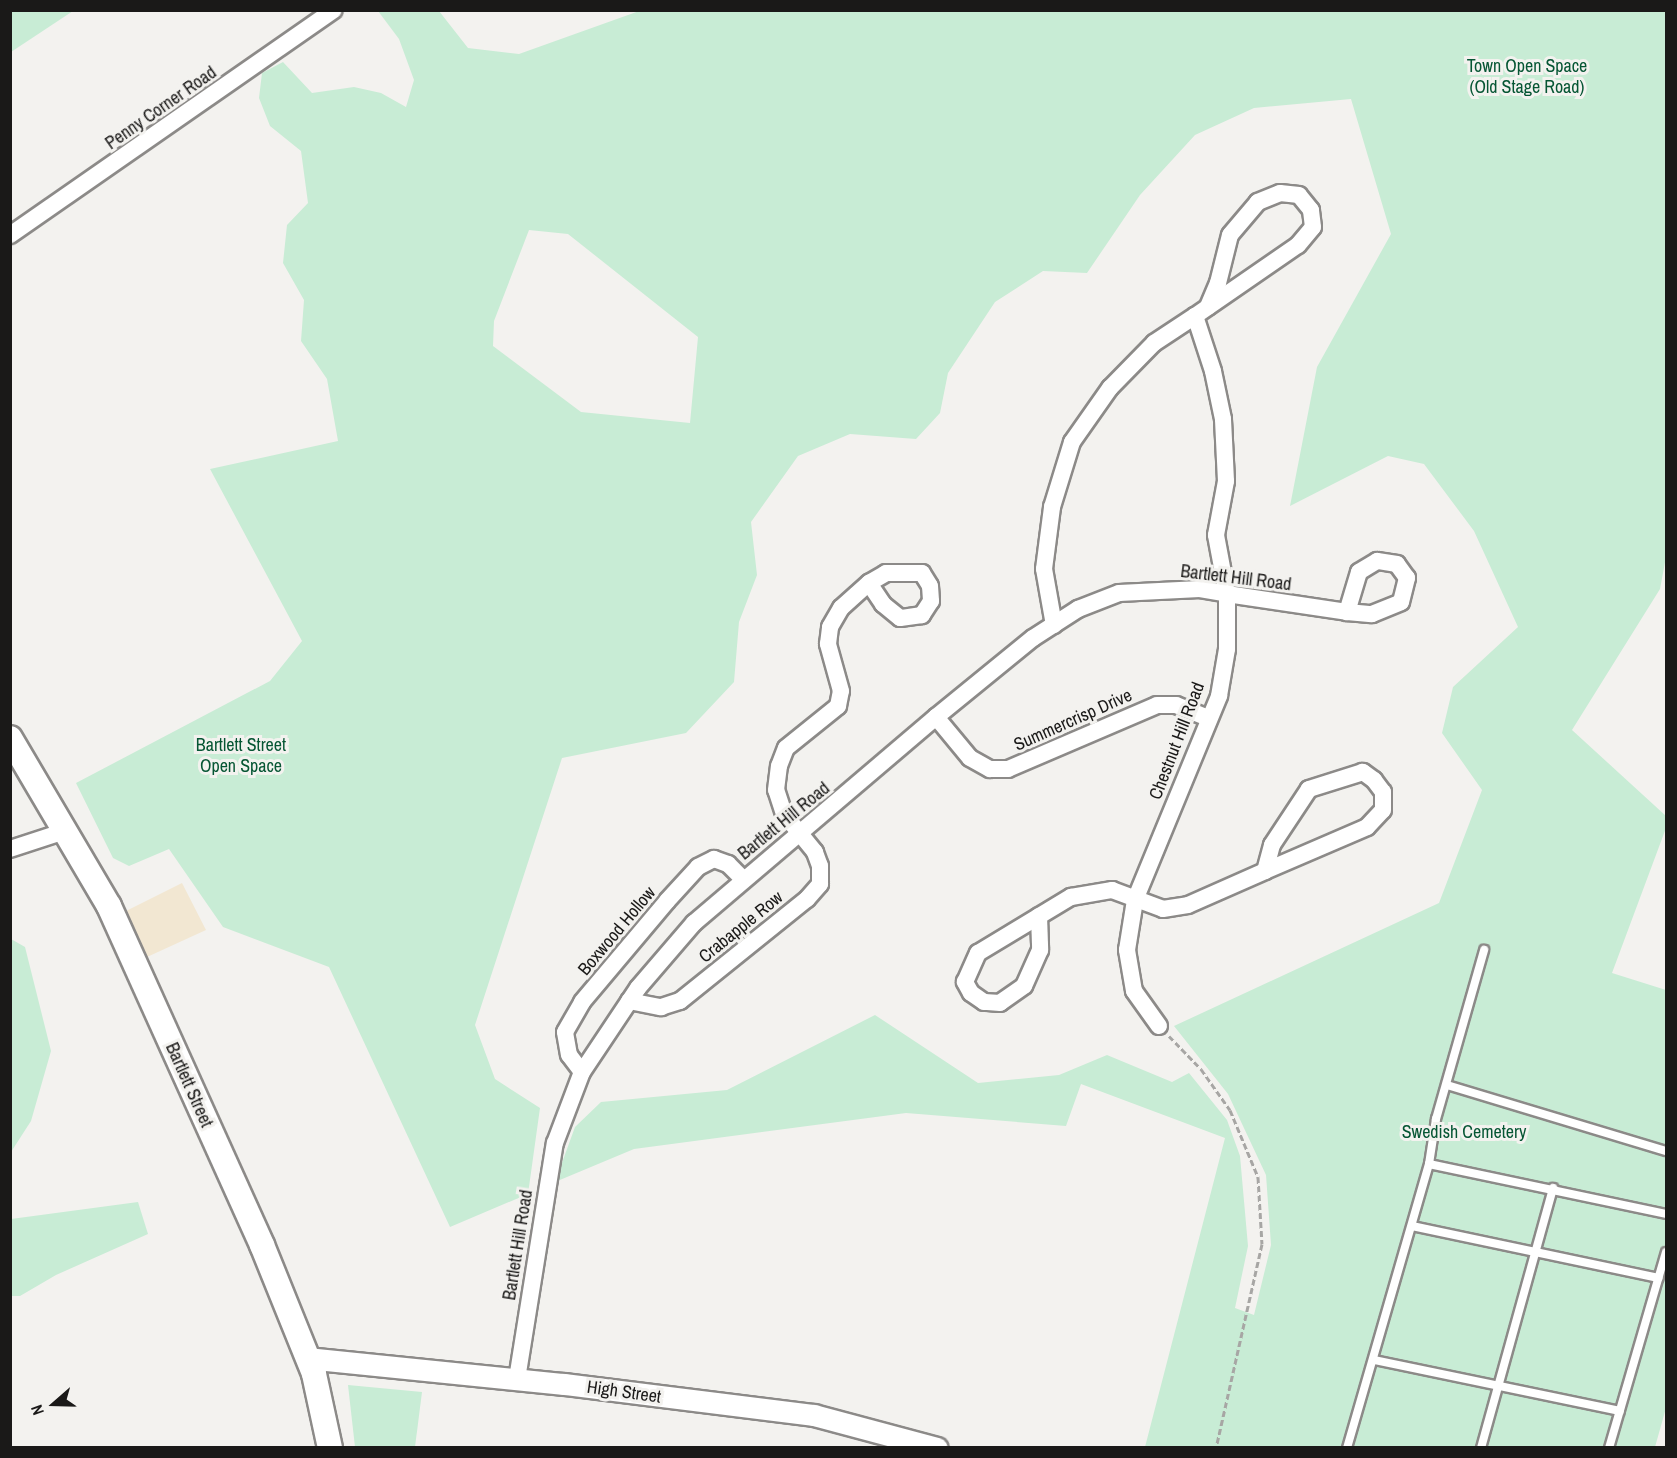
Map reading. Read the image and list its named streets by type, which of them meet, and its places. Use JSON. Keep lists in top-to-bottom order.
{
  "streets": {
    "main road": ["Bartlett Street"],
    "street": [
      "Penny Corner Road",
      "Bartlett Hill Road",
      "Summercrisp Drive",
      "Chestnut Hill Road",
      "Crabapple Row",
      "Boxwood Hollow",
      "High Street"
    ]
  },
  "crossings": [
    ["Bartlett Hill Road", "Summercrisp Drive"],
    ["Bartlett Hill Road", "Chestnut Hill Road"],
    ["Bartlett Hill Road", "Crabapple Row"],
    ["Bartlett Hill Road", "Boxwood Hollow"],
    ["Bartlett Hill Road", "High Street"],
    ["Summercrisp Drive", "Chestnut Hill Road"],
    ["Bartlett Street", "High Street"]
  ],
  "parks": ["Town Open Space (Old Stage Road)", "Bartlett Street Open Space", "Swedish Cemetery"],
  "north": "left"
}
